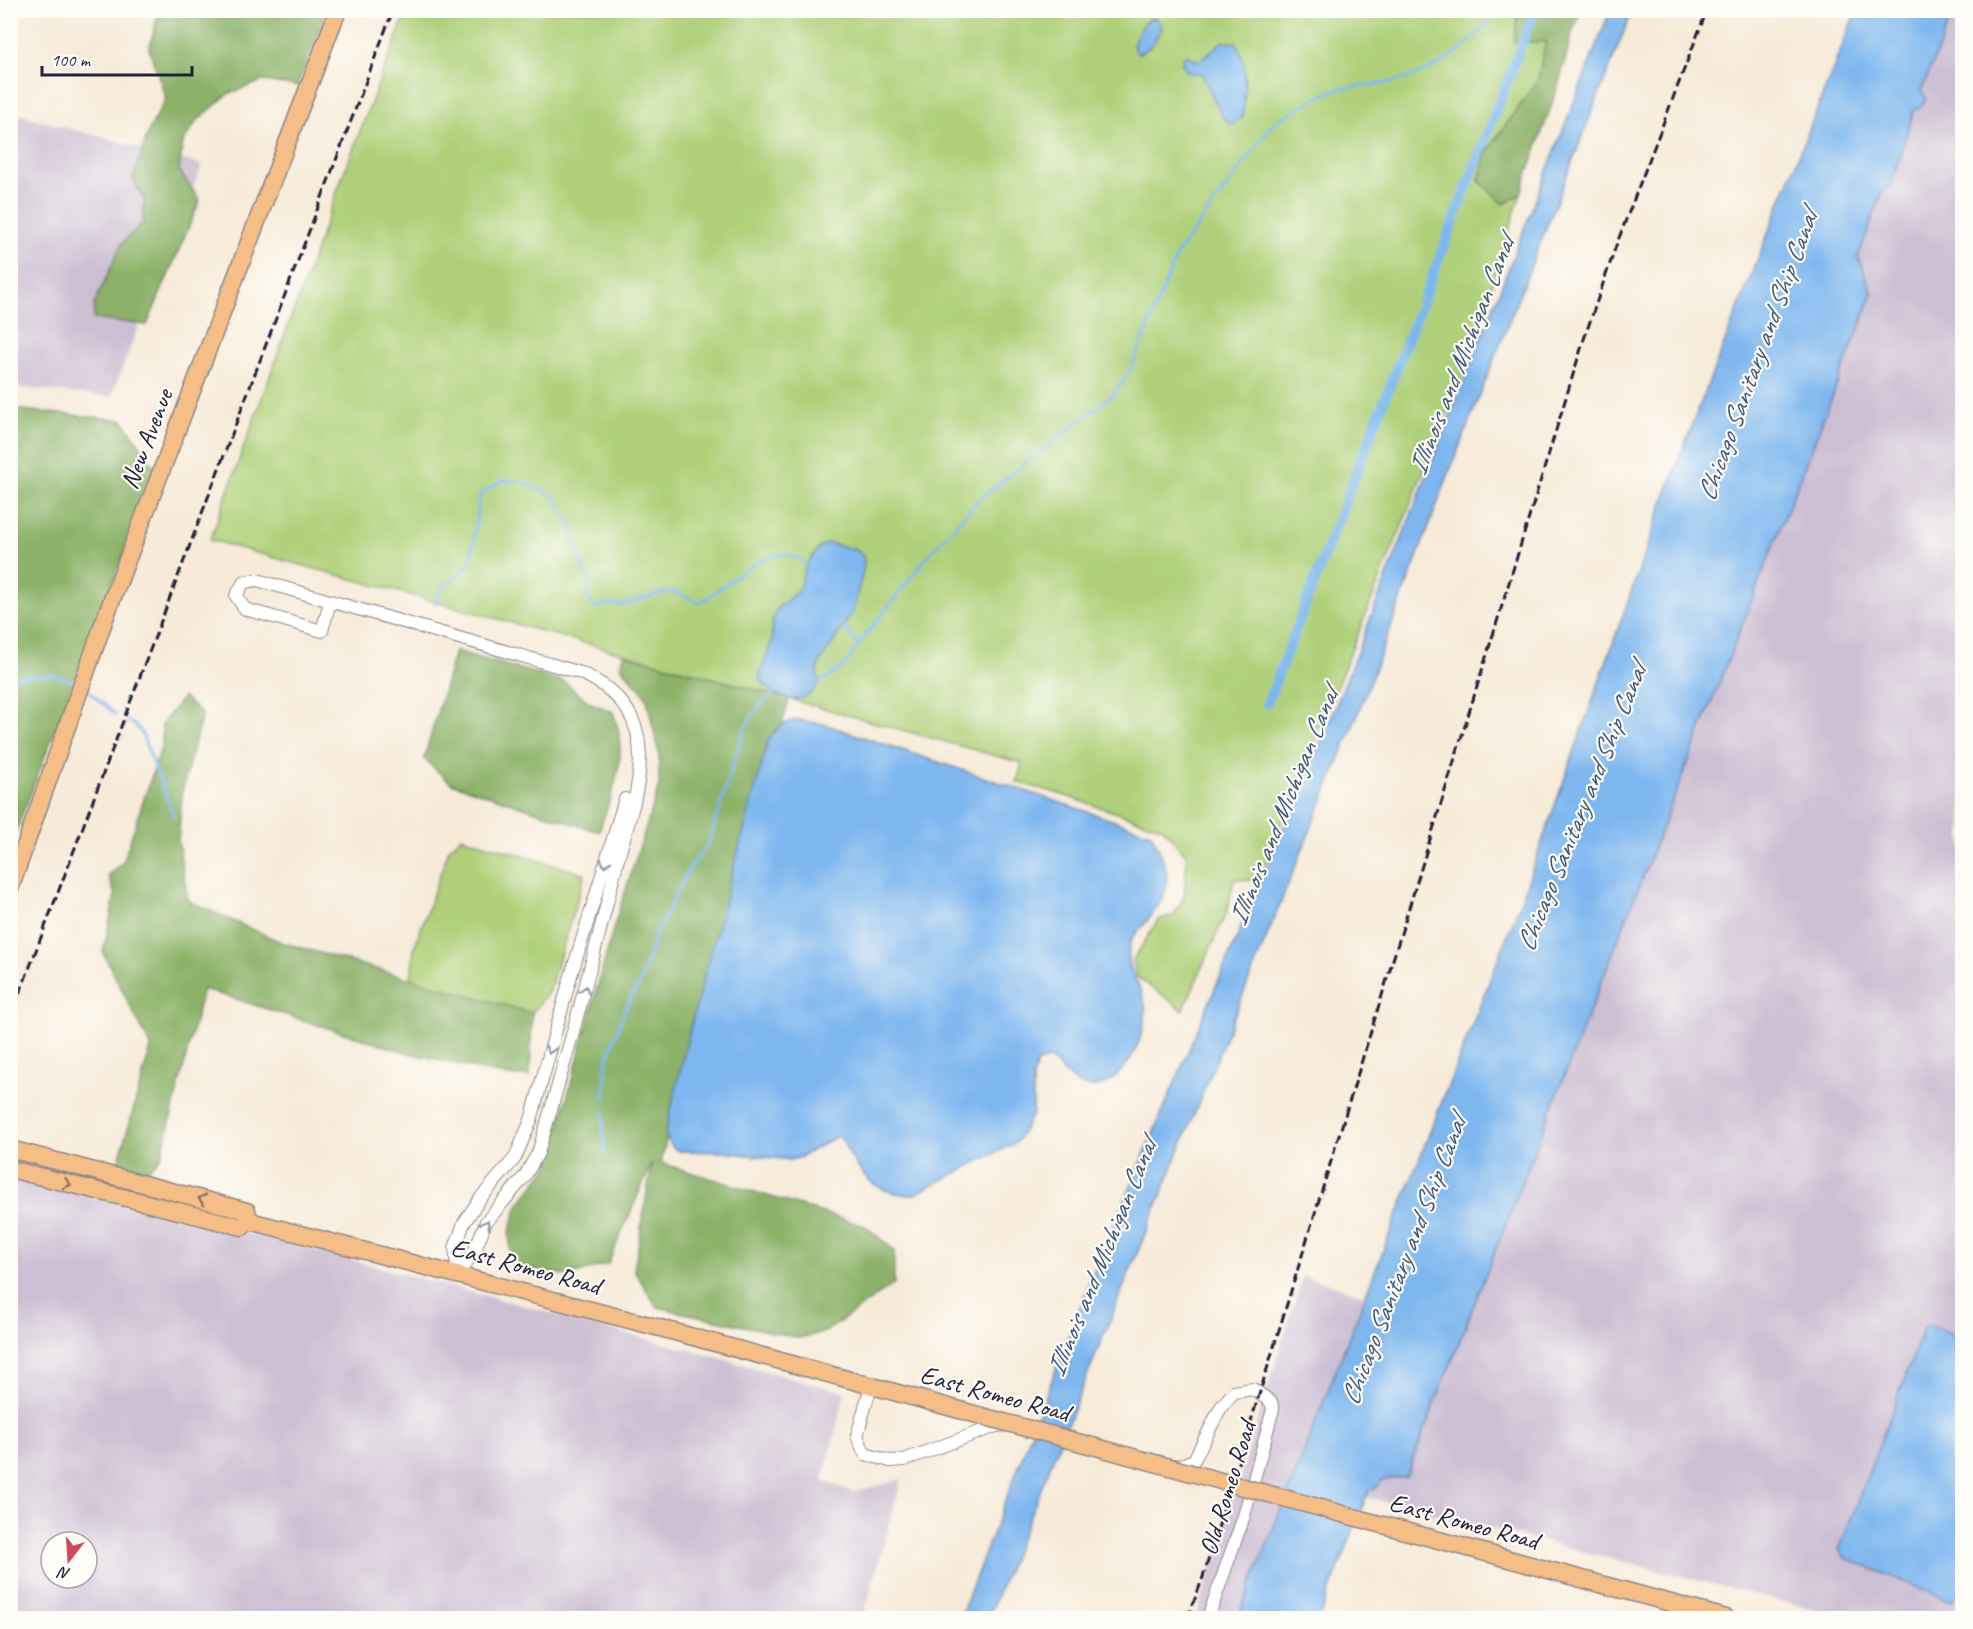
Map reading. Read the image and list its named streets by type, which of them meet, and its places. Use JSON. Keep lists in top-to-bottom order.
{
  "streets": {
    "main road": ["New Avenue", "East Romeo Road"],
    "street": ["Old Romeo Road"]
  },
  "crossings": [
    ["East Romeo Road", "Old Romeo Road"]
  ],
  "water": ["Illinois and Michigan Canal", "Chicago Sanitary and Ship Canal"],
  "scale_bar": "100 m",
  "north": "bottom"
}
